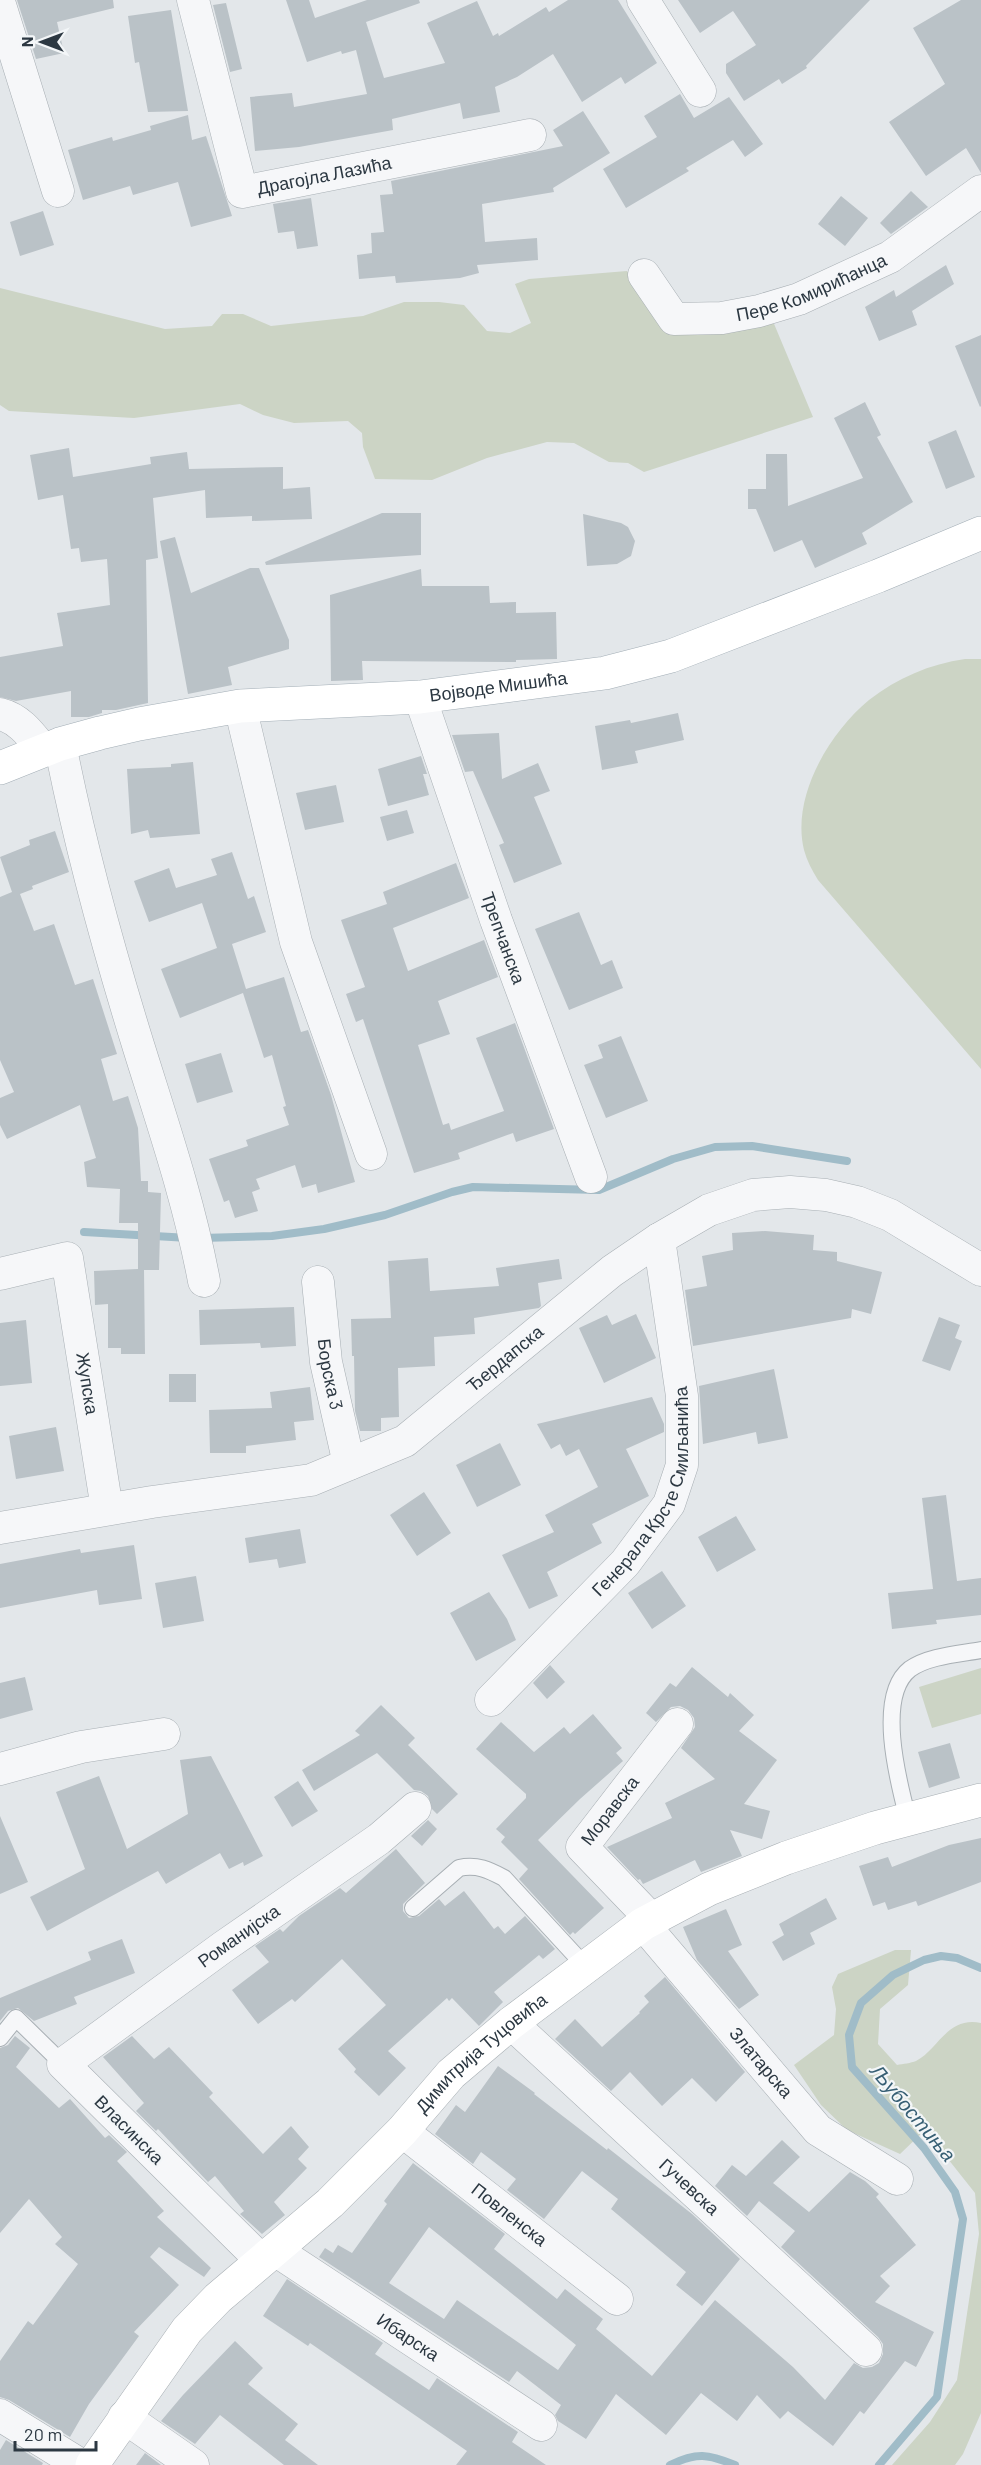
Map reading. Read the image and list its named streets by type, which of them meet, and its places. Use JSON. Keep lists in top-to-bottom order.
{
  "streets": {
    "street": [
      "Драгојла Лазића",
      "Пере Комирићанца",
      "Војводе Мишића",
      "Трепчанска",
      "Ђердапска",
      "Борска 3",
      "Жупска",
      "Генерала Крсте Смиљанића",
      "Моравска",
      "Романијска",
      "Димитрија Туцовића",
      "Златарска",
      "Власинска",
      "Гучевска",
      "Повленска",
      "Ибарска"
    ]
  },
  "crossings": [
    ["Војводе Мишића", "Трепчанска"],
    ["Ђердапска", "Борска 3"],
    ["Ђердапска", "Жупска"],
    ["Ђердапска", "Генерала Крсте Смиљанића"],
    ["Моравска", "Димитрија Туцовића"],
    ["Моравска", "Златарска"],
    ["Романијска", "Власинска"],
    ["Димитрија Туцовића", "Златарска"],
    ["Димитрија Туцовића", "Власинска"],
    ["Димитрија Туцовића", "Гучевска"],
    ["Димитрија Туцовића", "Повленска"],
    ["Димитрија Туцовића", "Ибарска"],
    ["Власинска", "Ибарска"]
  ],
  "water": ["Љубостиња"],
  "scale_bar": "20 m",
  "north": "left"
}
